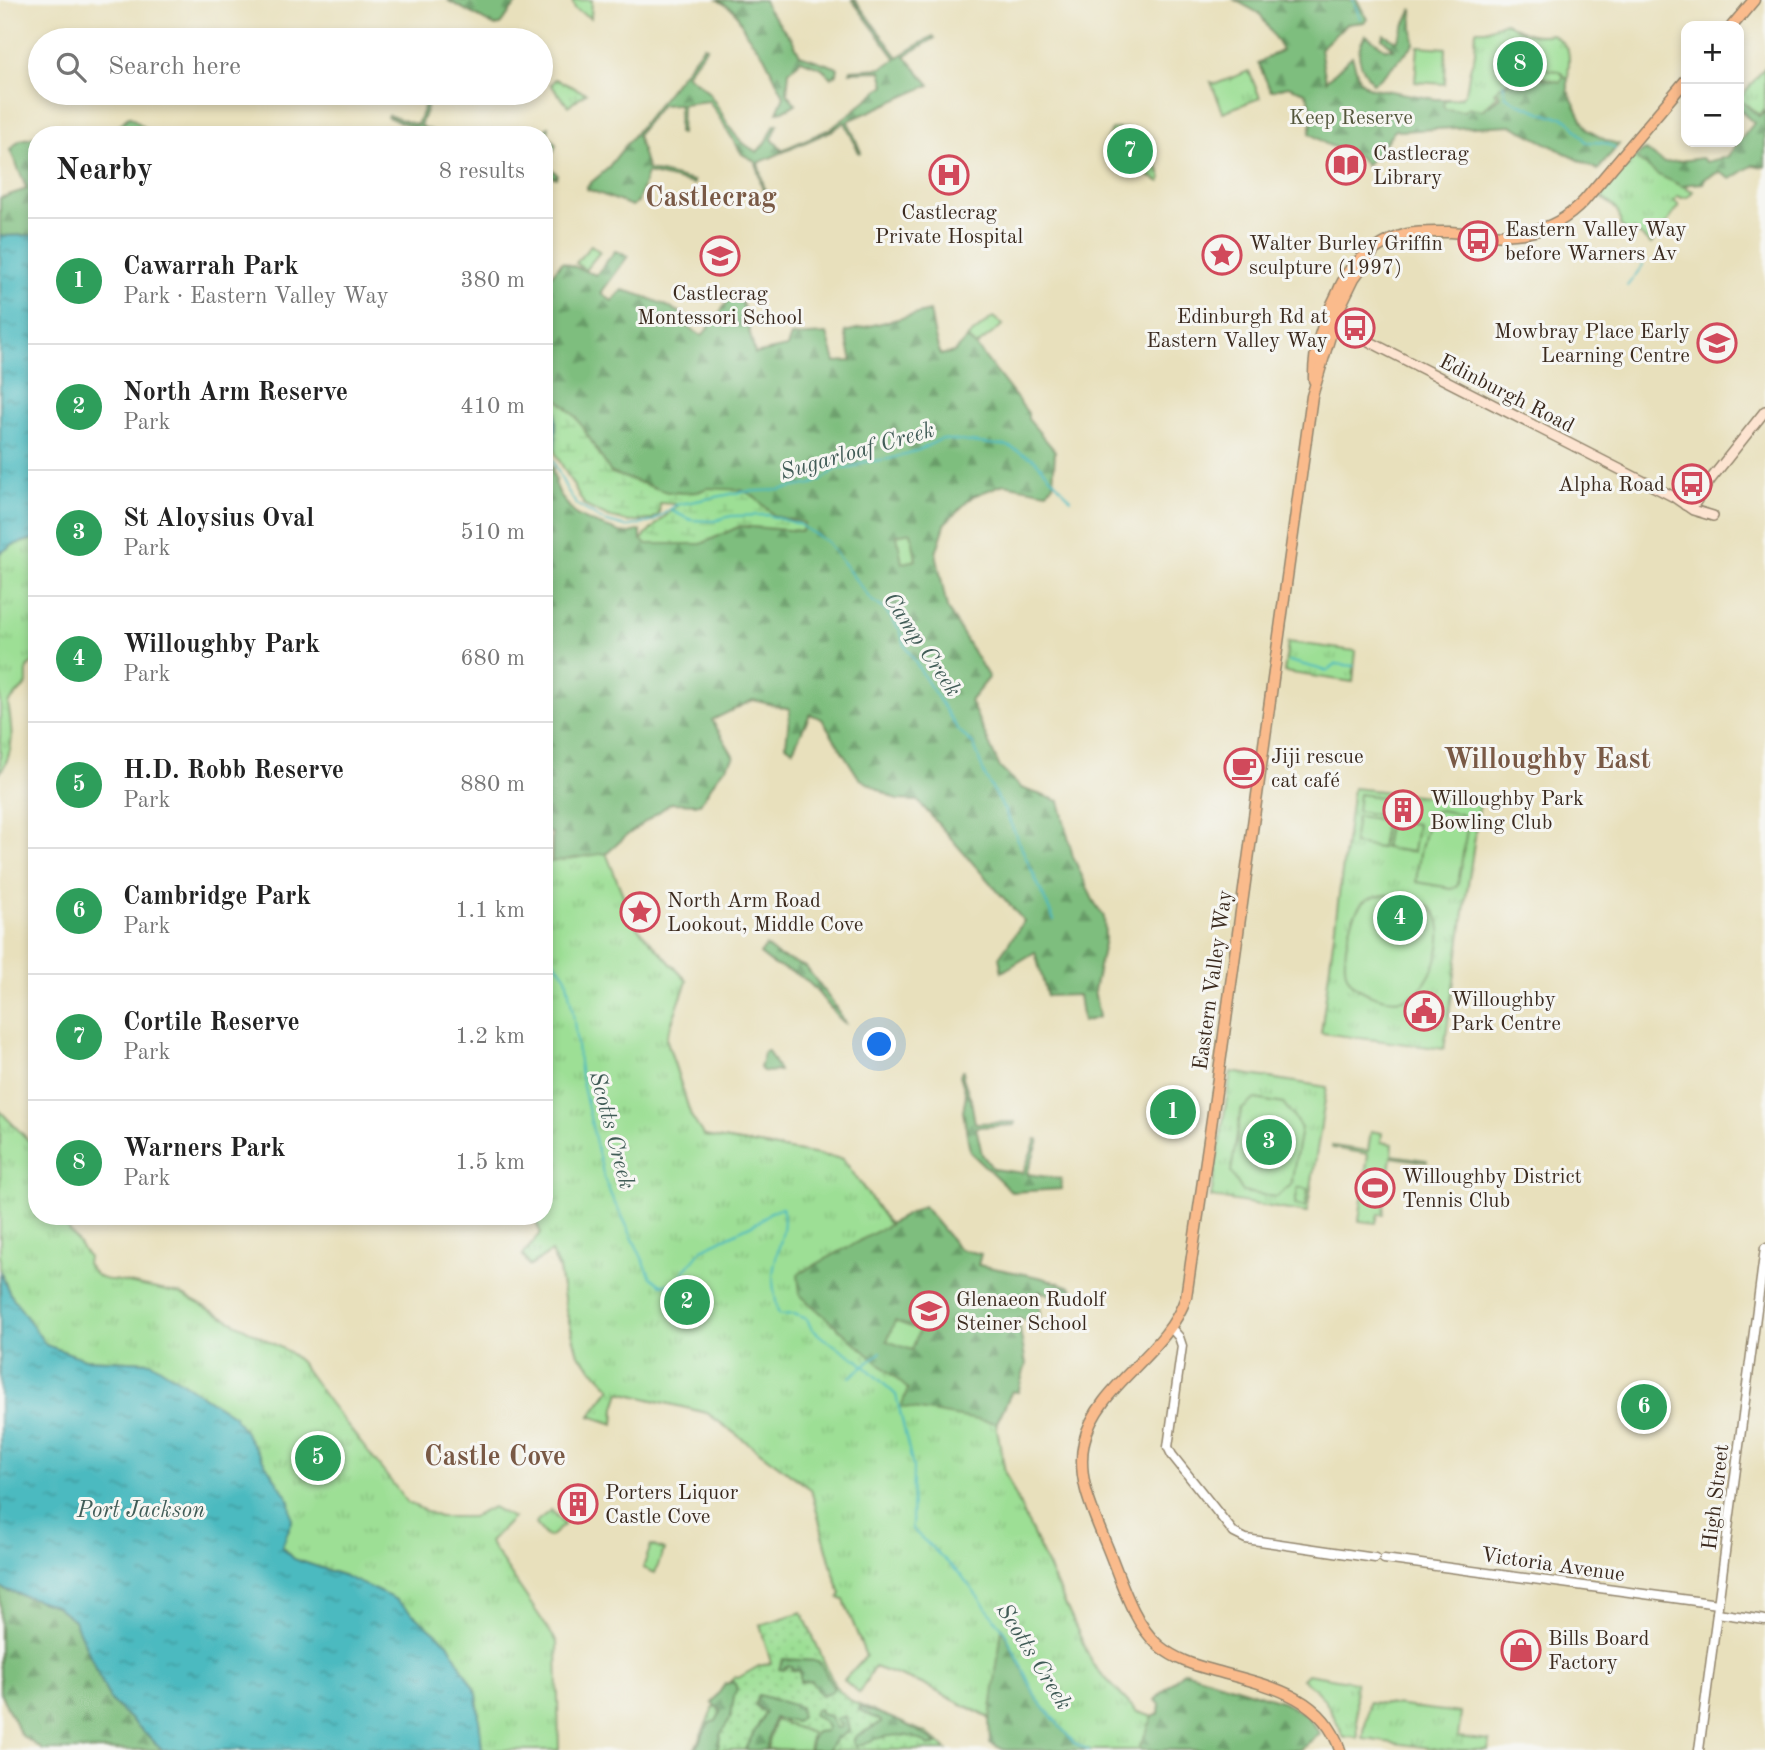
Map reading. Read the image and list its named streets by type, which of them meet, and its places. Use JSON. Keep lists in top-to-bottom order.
{
  "streets": {
    "main road": ["Edinburgh Road", "Eastern Valley Way"],
    "street": ["High Street", "Victoria Avenue"]
  },
  "crossings": [
    ["Edinburgh Road", "Eastern Valley Way"],
    ["Eastern Valley Way", "Victoria Avenue"],
    ["High Street", "Victoria Avenue"]
  ],
  "districts": ["Castlecrag", "Willoughby East", "Castle Cove"],
  "water": [
    "Sugarloaf Creek",
    "Camp Creek",
    "Scotts Creek",
    "Port Jackson"
  ],
  "parks": ["Keep Reserve"],
  "places": {
    "library": ["Castlecrag Library"],
    "hospital": ["Castlecrag Private Hospital"],
    "bus stop": ["Eastern Valley Way before Warners Av", "Edinburgh Rd at Eastern Valley Way", "Alpha Road"],
    "place": ["Walter Burley Griffin sculpture (1997)", "North Arm Road Lookout, Middle Cove"],
    "school or university": ["Castlecrag Montessori School", "Mowbray Place Early Learning Centre", "Glenaeon Rudolf Steiner School"],
    "cafe": ["Jiji rescue cat café"],
    "building": ["Willoughby Park Bowling Club", "Porters Liquor Castle Cove"],
    "public building": ["Willoughby Park Centre"],
    "sports": ["Willoughby District Tennis Club"],
    "shop": ["Bills Board Factory"]
  },
  "page": {
    "map_buttons": ["+", "−"],
    "search": "Search here",
    "pins": [
      "8",
      "7",
      "4",
      "1",
      "3",
      "2",
      "6",
      "5"
    ],
    "heading": ["Nearby", "8 results"],
    "list": [
      {
        "mark": "1",
        "name": "Cawarrah Park",
        "note": "Park · Eastern Valley Way",
        "value": "380 m"
      },
      {
        "mark": "2",
        "name": "North Arm Reserve",
        "note": "Park",
        "value": "410 m"
      },
      {
        "mark": "3",
        "name": "St Aloysius Oval",
        "note": "Park",
        "value": "510 m"
      },
      {
        "mark": "4",
        "name": "Willoughby Park",
        "note": "Park",
        "value": "680 m"
      },
      {
        "mark": "5",
        "name": "H.D. Robb Reserve",
        "note": "Park",
        "value": "880 m"
      },
      {
        "mark": "6",
        "name": "Cambridge Park",
        "note": "Park",
        "value": "1.1 km"
      },
      {
        "mark": "7",
        "name": "Cortile Reserve",
        "note": "Park",
        "value": "1.2 km"
      },
      {
        "mark": "8",
        "name": "Warners Park",
        "note": "Park",
        "value": "1.5 km"
      }
    ]
  }
}
